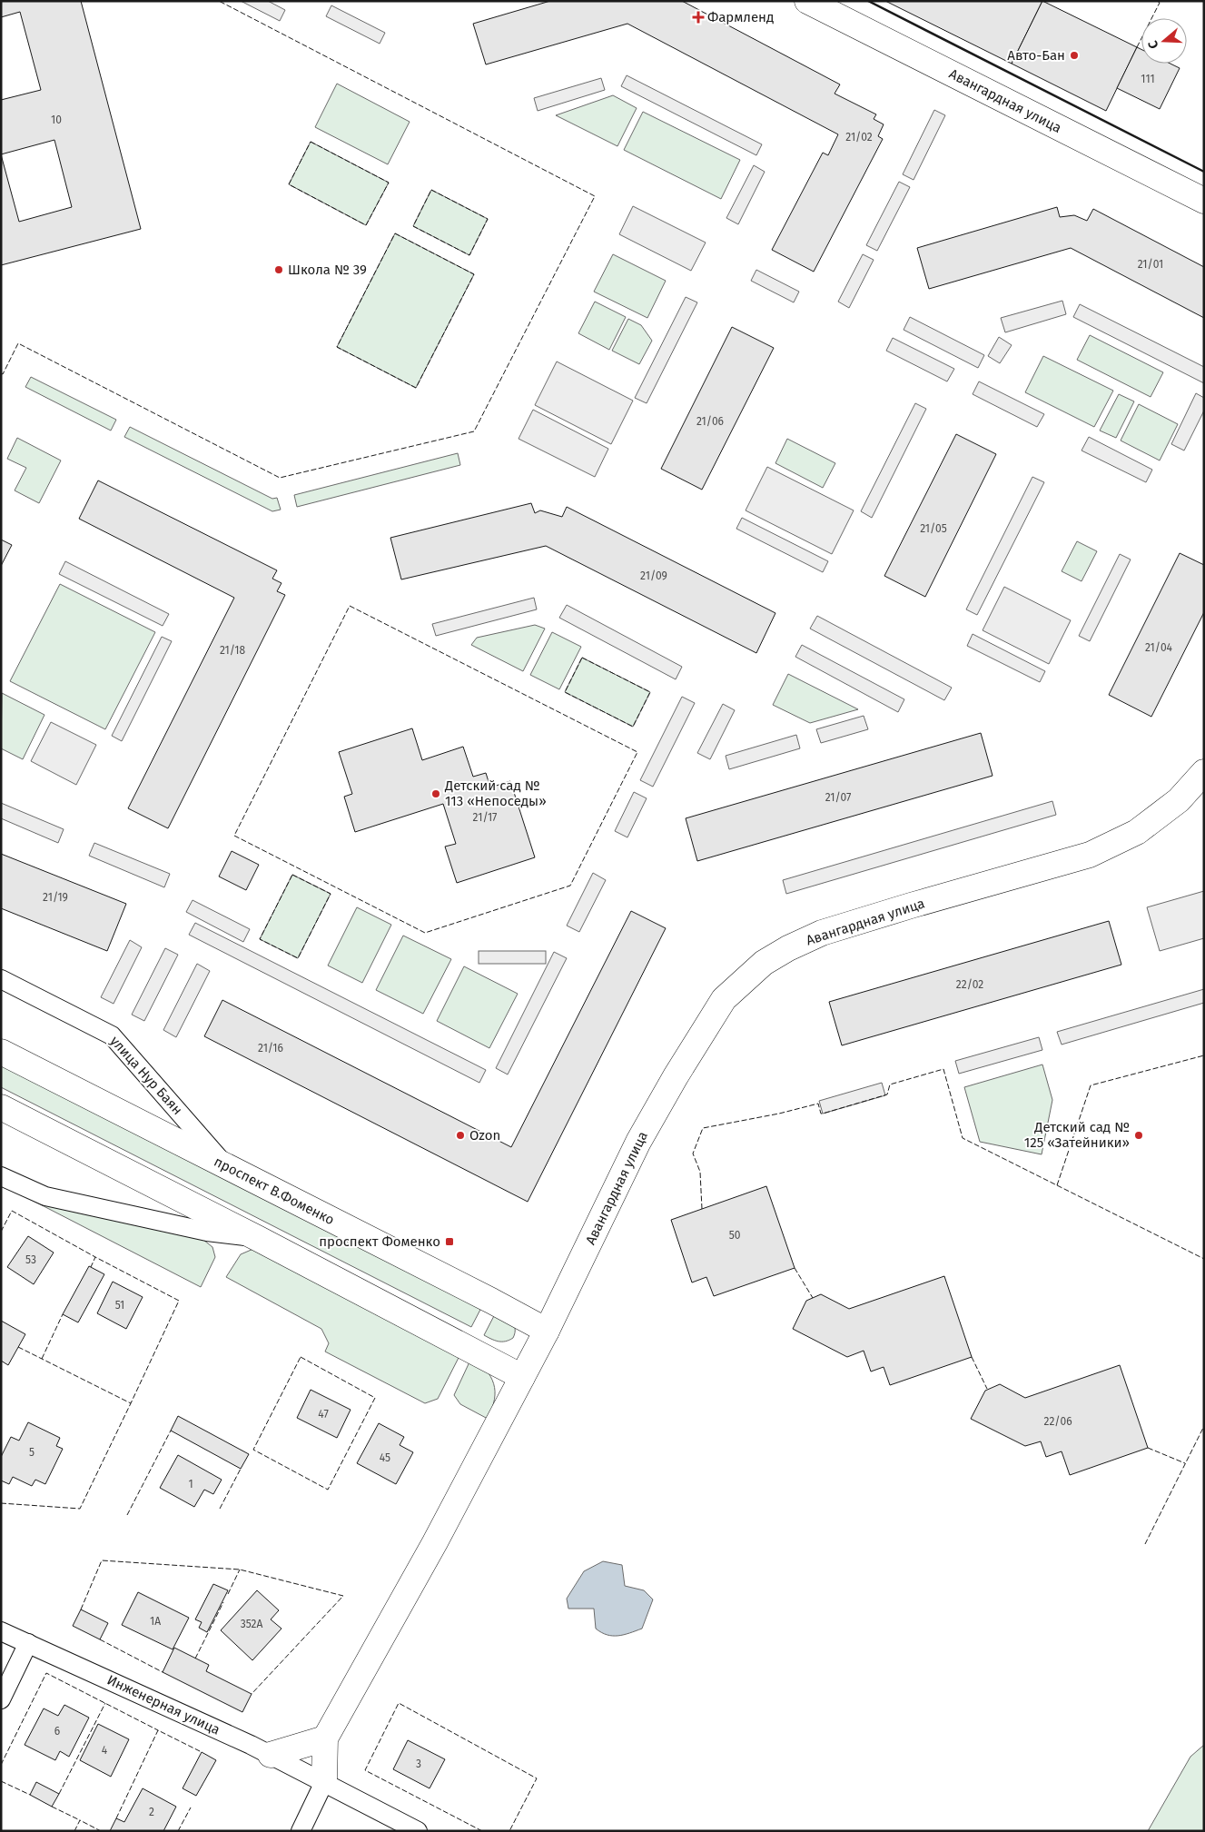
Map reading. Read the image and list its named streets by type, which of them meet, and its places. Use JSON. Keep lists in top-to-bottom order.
{
  "streets": {
    "street": [
      "Авангардная улица",
      "улица Нур Баян",
      "проспект В.Фоменко",
      "Инженерная улица"
    ]
  },
  "crossings": [
    ["Авангардная улица", "проспект В.Фоменко"],
    ["улица Нур Баян", "проспект В.Фоменко"]
  ],
  "places": {
    "health": ["Фармленд"],
    "other": [
      "Авто-Бан",
      "Школа № 39",
      "Детский сад № 113 «Непоседы»",
      "Ozon",
      "Детский сад № 125 «Затейники»"
    ],
    "transit": ["проспект Фоменко"]
  },
  "house_numbers": [
    "111",
    "10",
    "21/02",
    "21/01",
    "21/06",
    "21/05",
    "21/09",
    "21/04",
    "21/18",
    "21/07",
    "21/17",
    "21/19",
    "22/02",
    "21/16",
    "50",
    "53",
    "51",
    "47",
    "22/06",
    "5",
    "45",
    "1",
    "1А",
    "352А",
    "6",
    "4",
    "3",
    "2"
  ],
  "north": "left"
}
